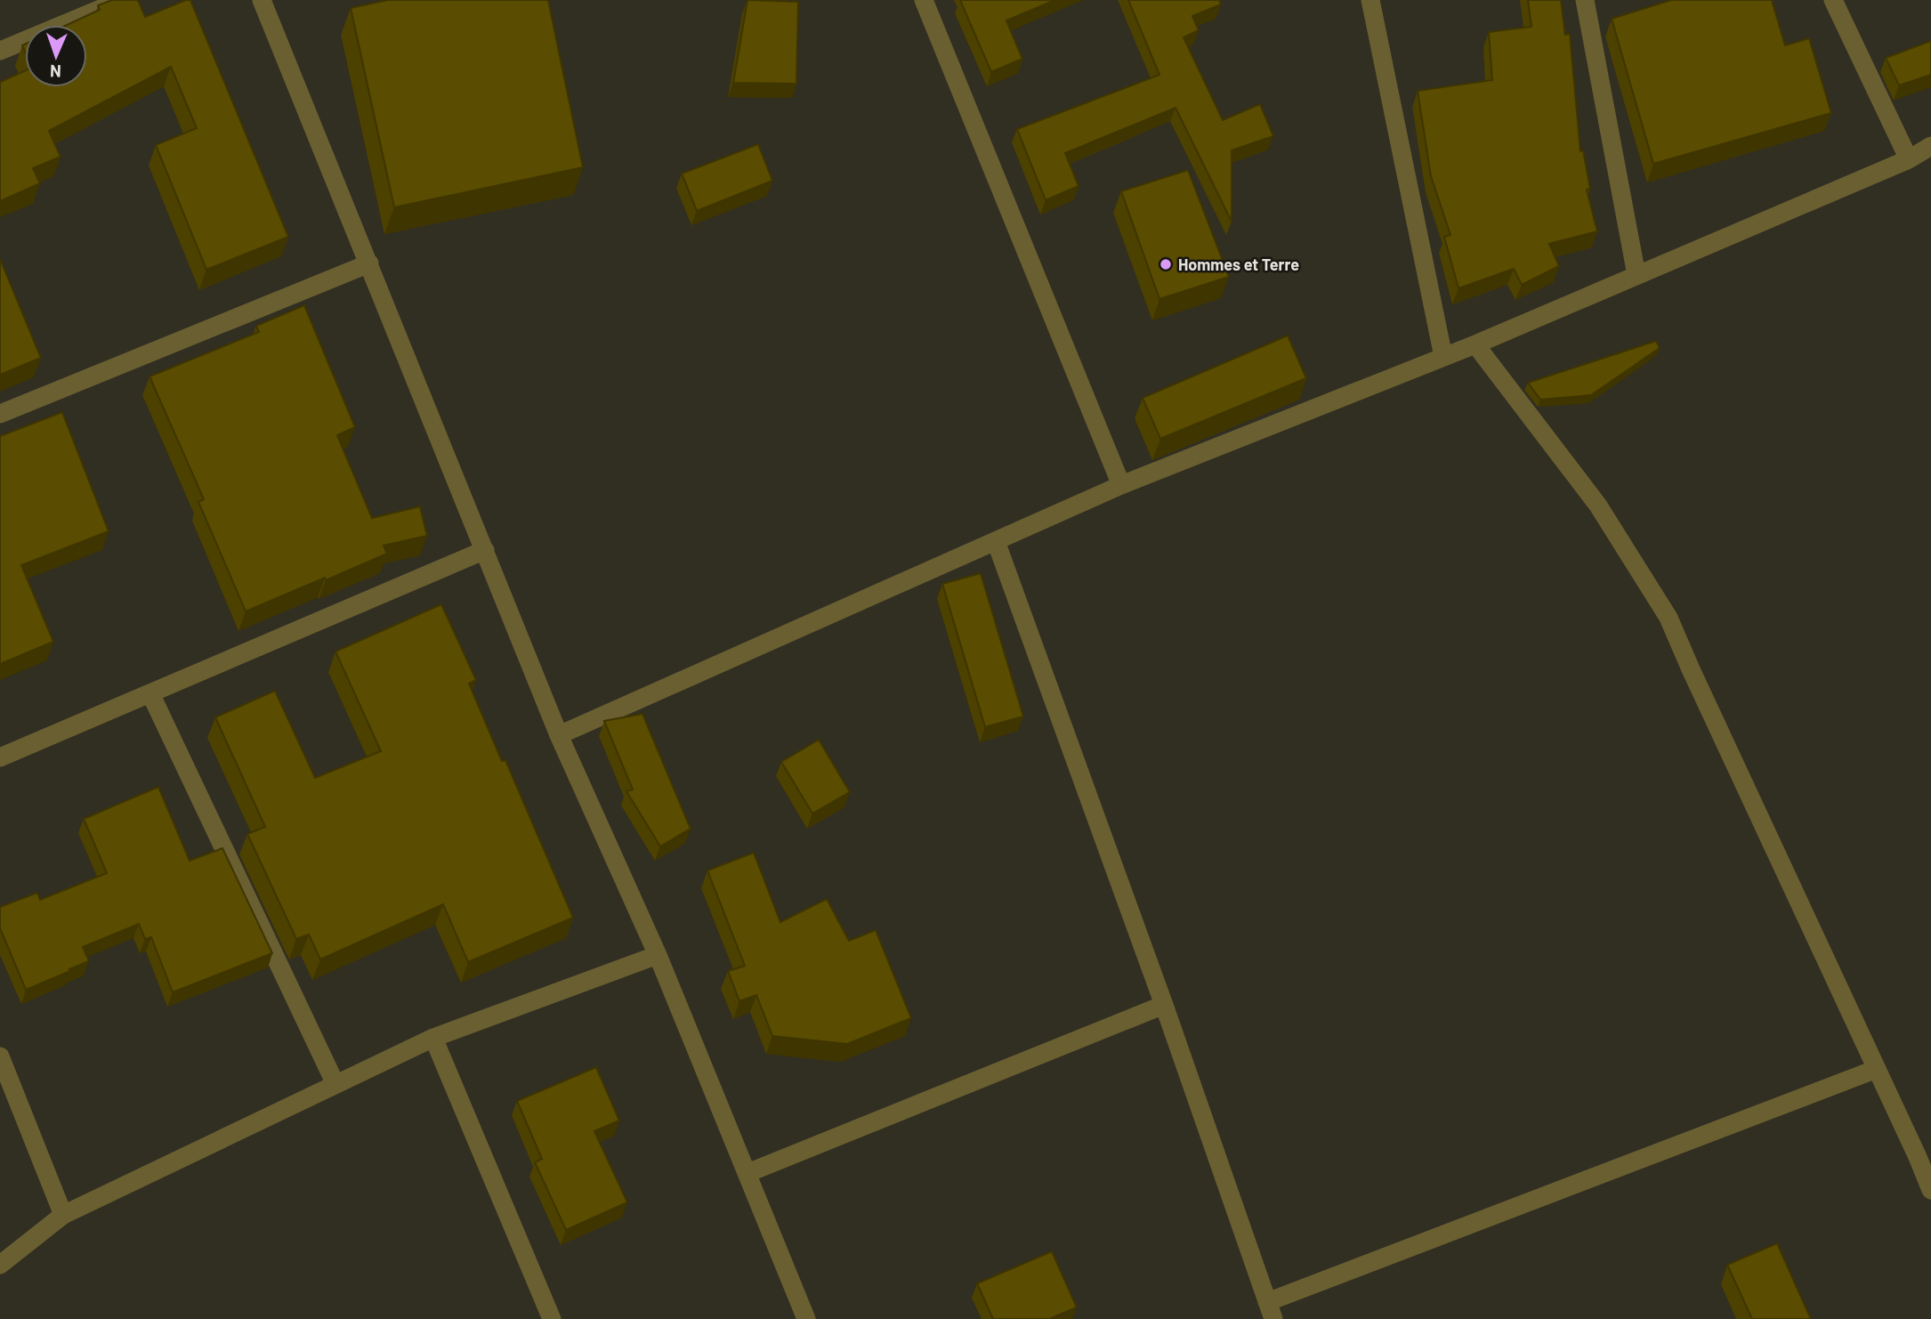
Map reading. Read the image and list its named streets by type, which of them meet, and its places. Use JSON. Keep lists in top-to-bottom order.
{
  "places": ["Hommes et Terre"],
  "north": "bottom"
}
